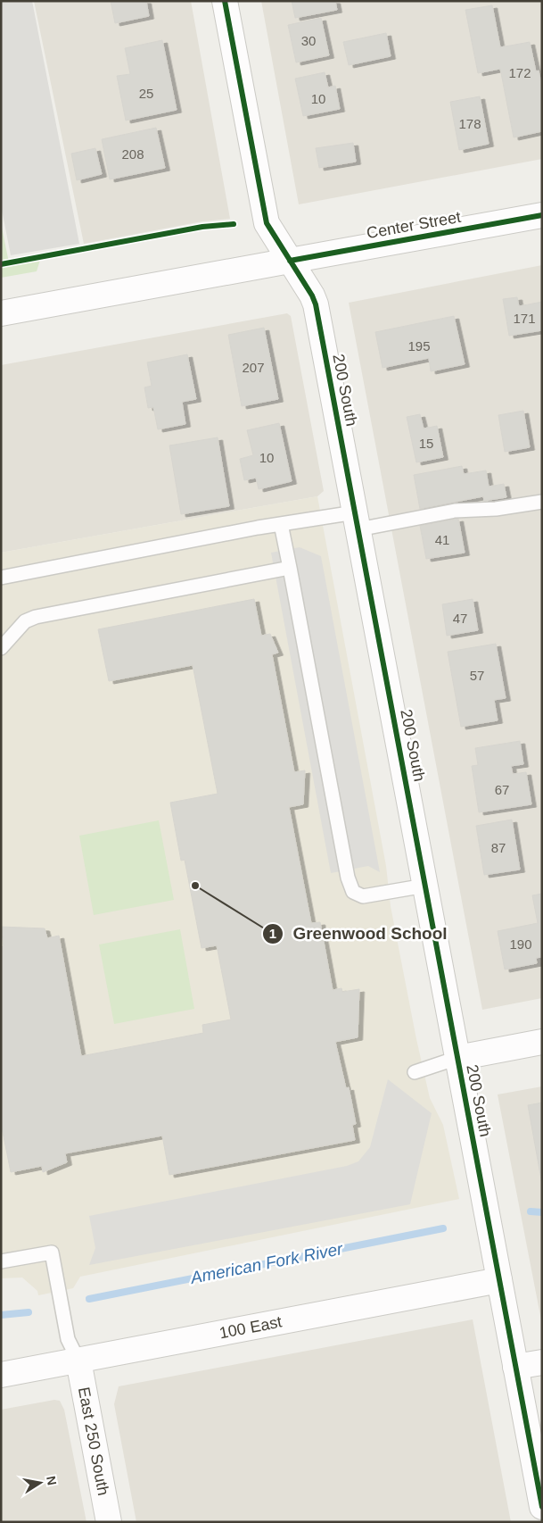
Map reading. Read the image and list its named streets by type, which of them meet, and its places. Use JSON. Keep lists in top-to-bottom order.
{
  "streets": {
    "street": [
      "Center Street",
      "200 South",
      "100 East",
      "East 250 South"
    ]
  },
  "crossings": [
    ["Center Street", "200 South"],
    ["200 South", "100 East"],
    ["100 East", "East 250 South"]
  ],
  "water": ["American Fork River"],
  "places": ["Greenwood School"],
  "house_numbers": [
    "30",
    "172",
    "25",
    "10",
    "178",
    "208",
    "171",
    "195",
    "207",
    "15",
    "10",
    "41",
    "47",
    "57",
    "67",
    "87",
    "190"
  ],
  "north": "right"
}
